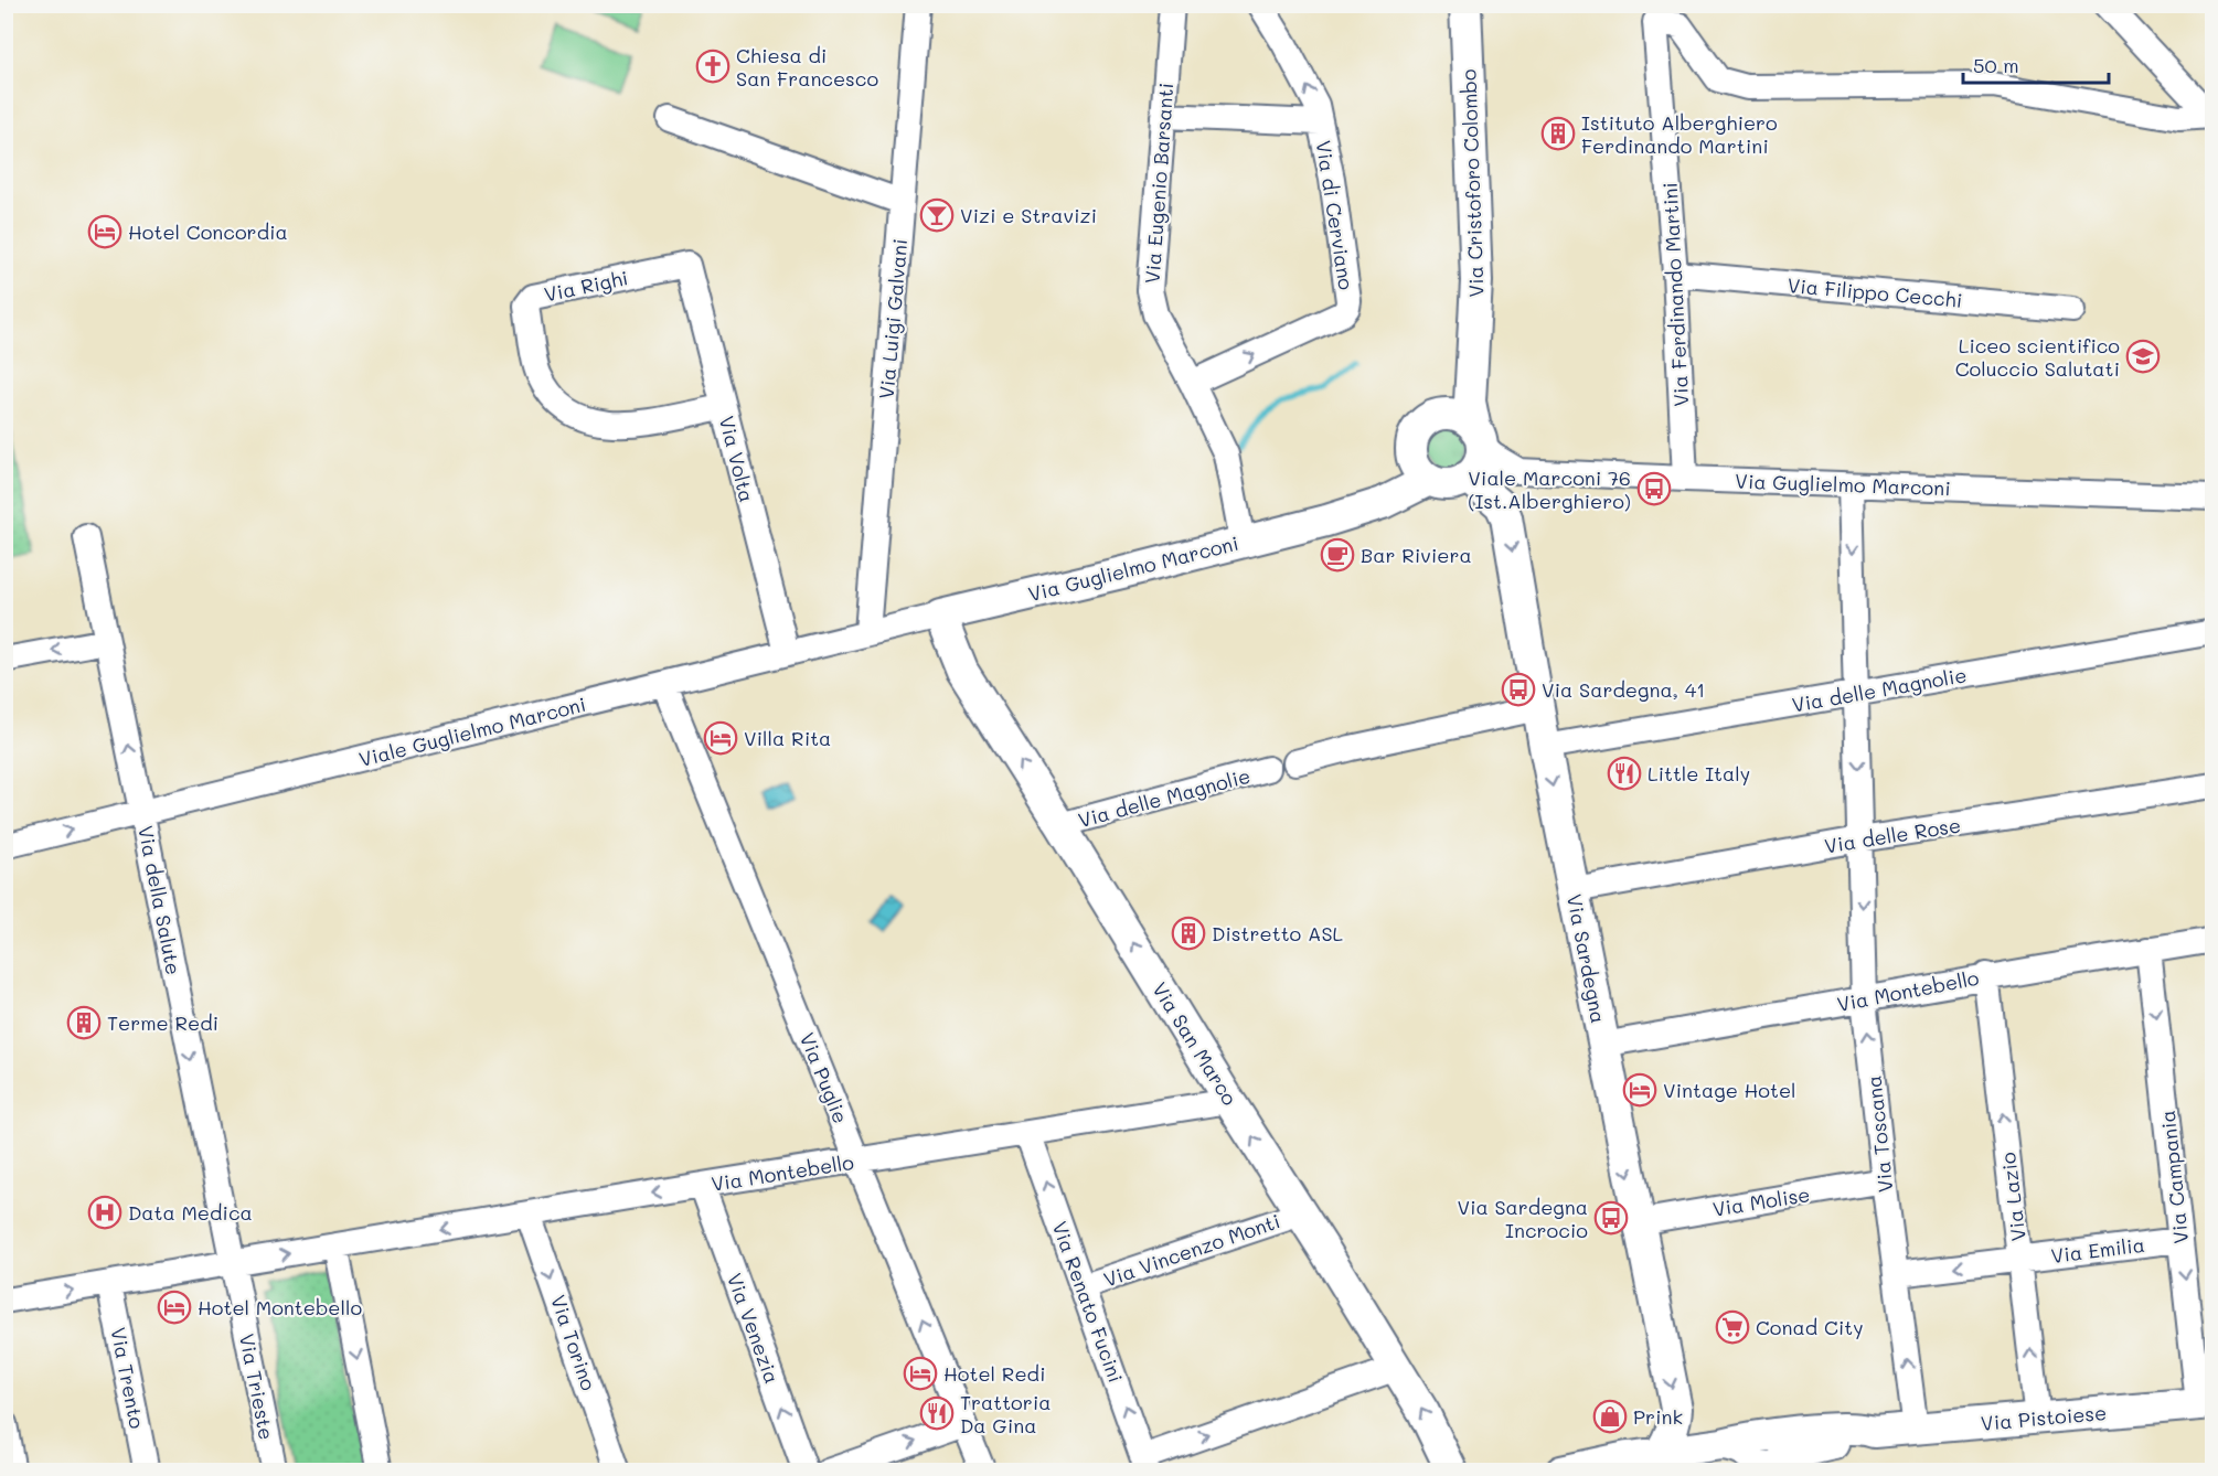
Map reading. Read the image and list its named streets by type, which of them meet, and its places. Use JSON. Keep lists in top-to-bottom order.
{
  "streets": {
    "main road": [
      "Via Cristoforo Colombo",
      "Via Guglielmo Marconi",
      "Via Sardegna",
      "Via San Marco",
      "Via Pistoiese"
    ],
    "street": [
      "Via Eugenio Barsanti",
      "Via di Cerviano",
      "Via Righi",
      "Via Filippo Cecchi",
      "Via Ferdinando Martini",
      "Via Luigi Galvani",
      "Via Volta",
      "Via delle Magnolie",
      "Viale Guglielmo Marconi",
      "Via delle Rose",
      "Via della Salute",
      "Via Montebello",
      "Via Puglie",
      "Via Toscana",
      "Via Campania",
      "Via Lazio",
      "Via Molise",
      "Via Vincenzo Monti",
      "Via Emilia",
      "Via Renato Fucini",
      "Via Venezia",
      "Via Torino",
      "Via Trento",
      "Via Trieste"
    ]
  },
  "crossings": [
    ["Via Eugenio Barsanti", "Via di Cerviano"],
    ["Via Eugenio Barsanti", "Via Guglielmo Marconi"],
    ["Via Cristoforo Colombo", "Via Guglielmo Marconi"],
    ["Via Cristoforo Colombo", "Via Sardegna"],
    ["Via Righi", "Via Volta"],
    ["Via Filippo Cecchi", "Via Ferdinando Martini"],
    ["Via Ferdinando Martini", "Via Guglielmo Marconi"],
    ["Via Luigi Galvani", "Viale Guglielmo Marconi"],
    ["Via Volta", "Viale Guglielmo Marconi"],
    ["Via Guglielmo Marconi", "Viale Guglielmo Marconi"],
    ["Via Guglielmo Marconi", "Via Sardegna"],
    ["Via Guglielmo Marconi", "Via San Marco"],
    ["Via Guglielmo Marconi", "Via Toscana"],
    ["Via delle Magnolie", "Via Sardegna"],
    ["Via delle Magnolie", "Via San Marco"],
    ["Via delle Magnolie", "Via Toscana"],
    ["Viale Guglielmo Marconi", "Via della Salute"],
    ["Viale Guglielmo Marconi", "Via San Marco"],
    ["Viale Guglielmo Marconi", "Via Puglie"],
    ["Via delle Rose", "Via Sardegna"],
    ["Via delle Rose", "Via Toscana"],
    ["Via della Salute", "Via Montebello"],
    ["Via della Salute", "Via Trieste"],
    ["Via Sardegna", "Via Montebello"],
    ["Via Sardegna", "Via Molise"],
    ["Via Montebello", "Via San Marco"],
    ["Via Montebello", "Via Puglie"],
    ["Via Montebello", "Via Toscana"],
    ["Via Montebello", "Via Campania"],
    ["Via Montebello", "Via Lazio"],
    ["Via Montebello", "Via Renato Fucini"],
    ["Via Montebello", "Via Venezia"],
    ["Via Montebello", "Via Torino"],
    ["Via Montebello", "Via Trento"],
    ["Via Montebello", "Via Trieste"],
    ["Via San Marco", "Via Vincenzo Monti"],
    ["Via Toscana", "Via Molise"],
    ["Via Toscana", "Via Emilia"],
    ["Via Toscana", "Via Pistoiese"],
    ["Via Campania", "Via Emilia"],
    ["Via Campania", "Via Pistoiese"],
    ["Via Lazio", "Via Emilia"],
    ["Via Lazio", "Via Pistoiese"],
    ["Via Vincenzo Monti", "Via Renato Fucini"]
  ],
  "one_way": [
    "Via Sardegna",
    "Via San Marco",
    "Via Campania",
    "Via Lazio",
    "Via Emilia",
    "Via Renato Fucini",
    "Via Venezia"
  ],
  "places": {
    "church": ["Chiesa di San Francesco"],
    "building": ["Istituto Alberghiero Ferdinando Martini", "Distretto ASL", "Terme Redi"],
    "bar": ["Vizi e Stravizi"],
    "hotel": [
      "Hotel Concordia",
      "Villa Rita",
      "Vintage Hotel",
      "Hotel Montebello",
      "Hotel Redi"
    ],
    "school or university": ["Liceo scientifico Coluccio Salutati"],
    "bus stop": ["Viale Marconi 76 (Ist.Alberghiero)", "Via Sardegna, 41", "Via Sardegna Incrocio"],
    "cafe": ["Bar Riviera"],
    "restaurant": ["Little Italy", "Trattoria Da Gina"],
    "hospital": ["Data Medica"],
    "supermarket": ["Conad City"],
    "shop": ["Prink"]
  },
  "scale_bar": "50 m"
}
